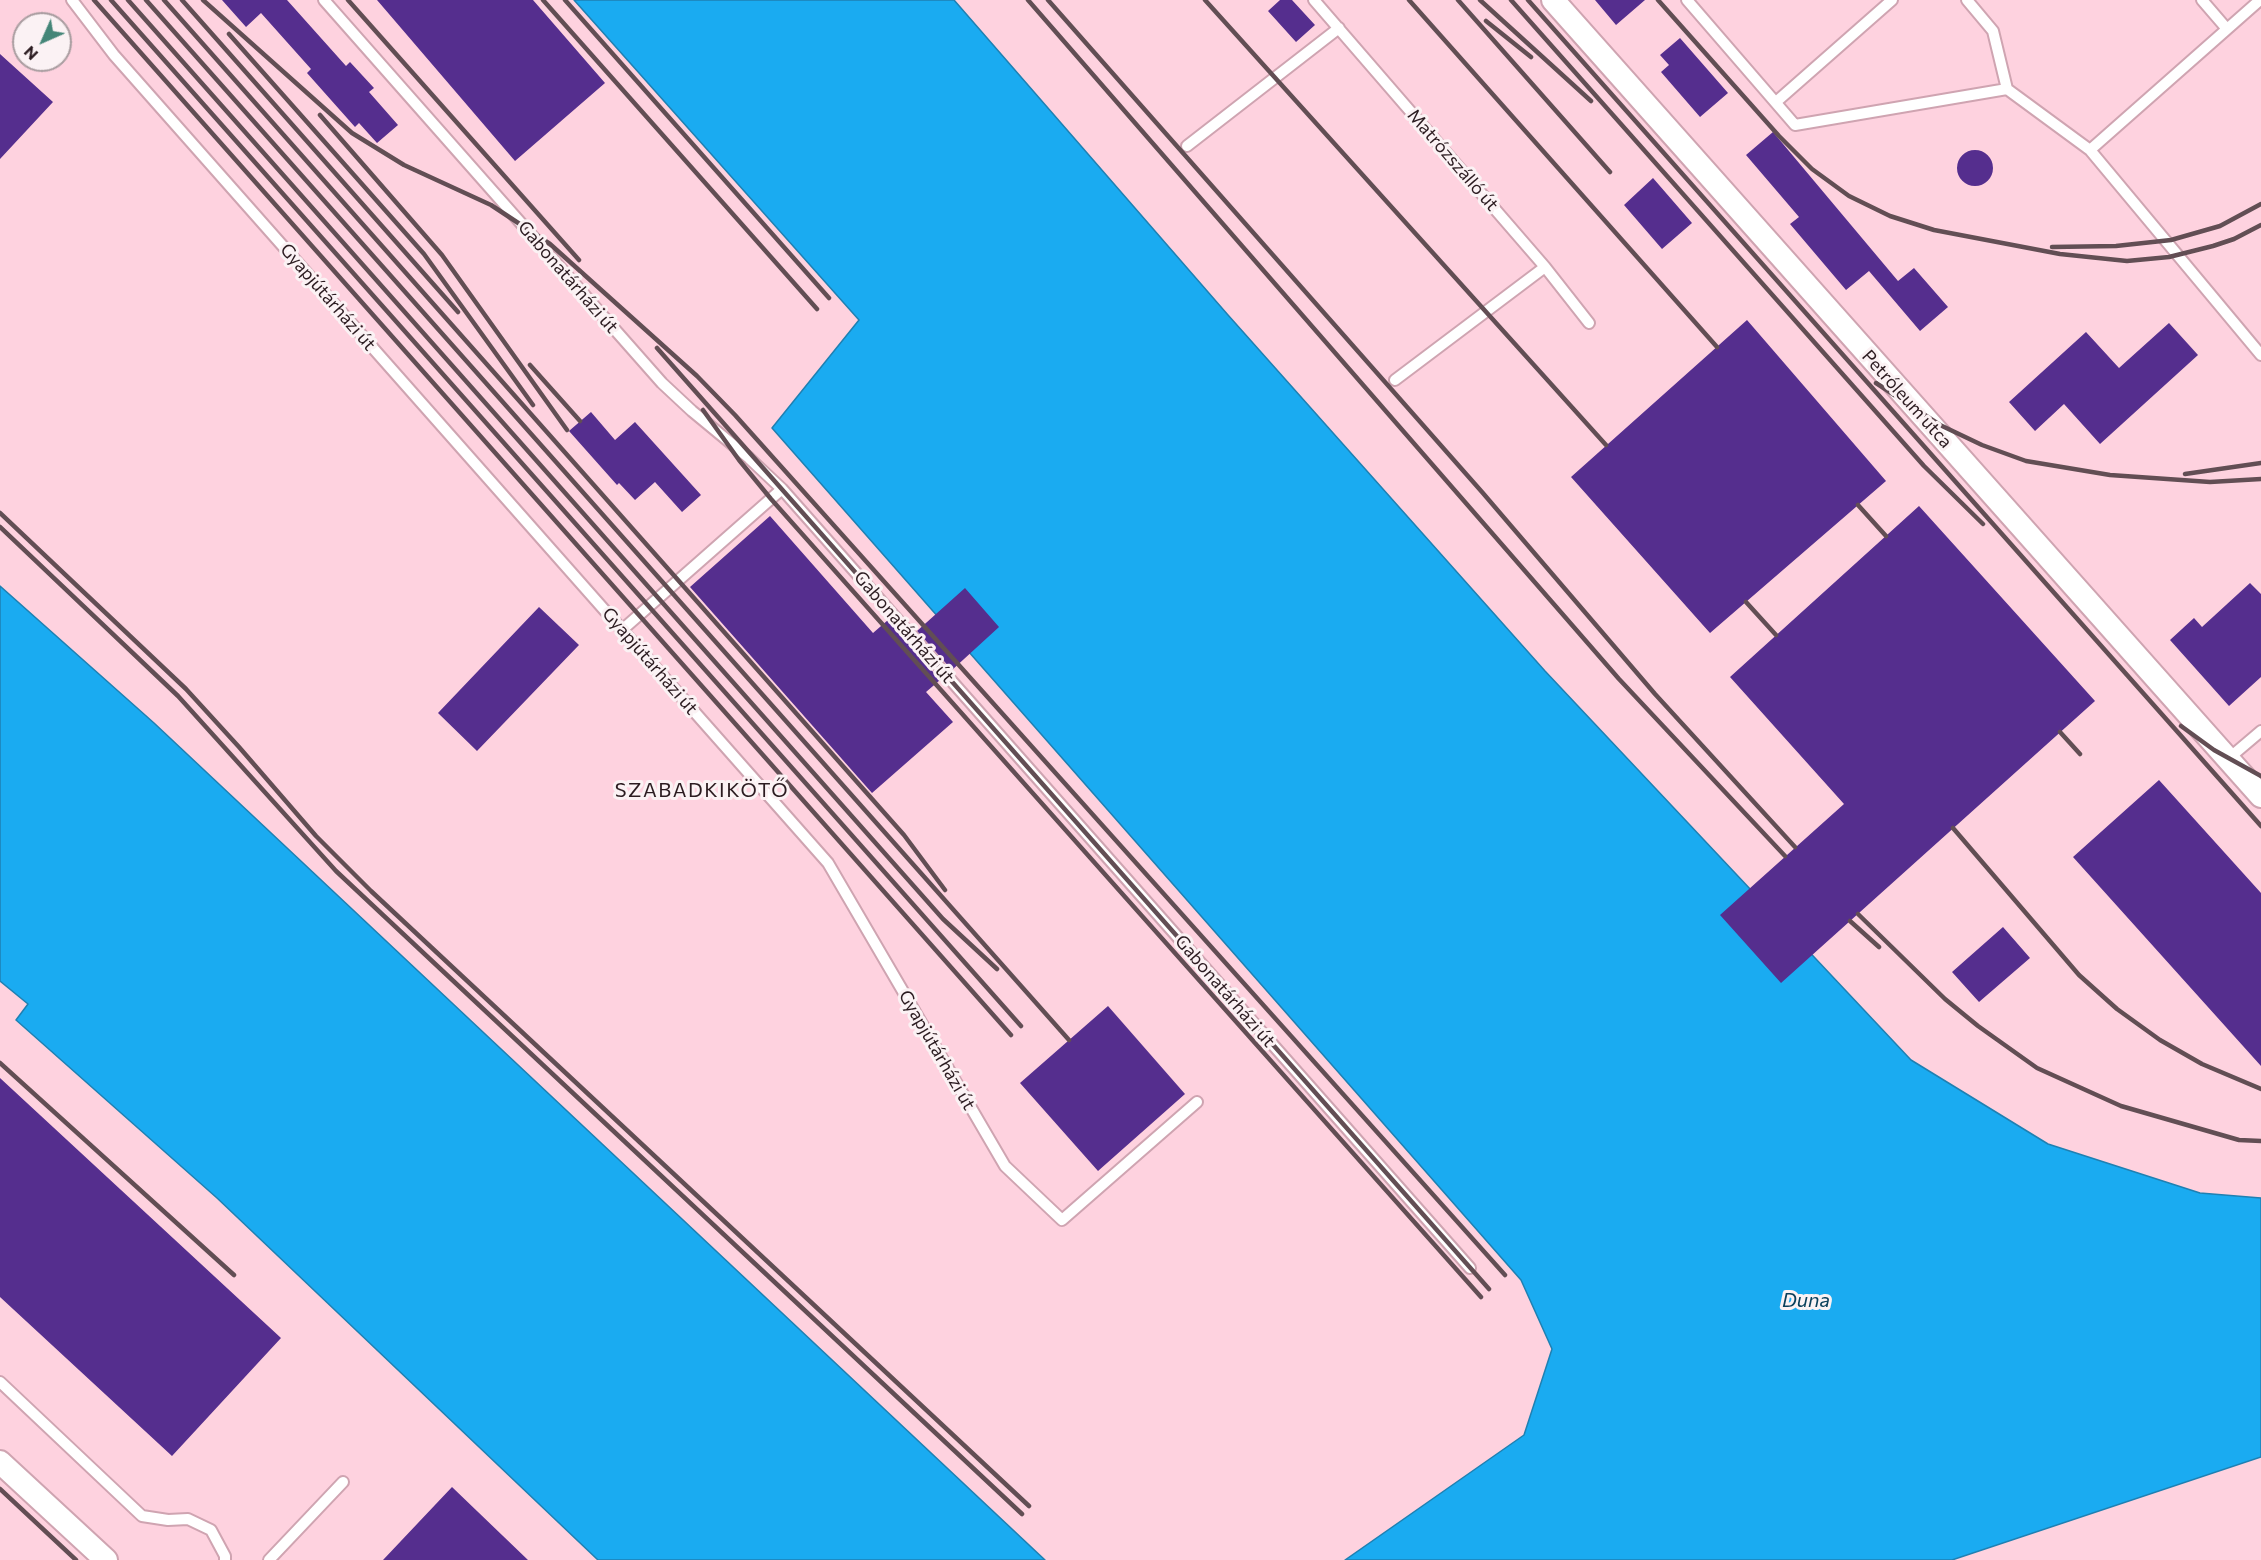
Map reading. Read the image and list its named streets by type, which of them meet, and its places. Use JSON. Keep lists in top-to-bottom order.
{
  "streets": {
    "street": ["Petróleum utca"],
    "lane": ["Matrózszálló út", "Gabonatárházi út", "Gyapjútárházi út"]
  },
  "districts": ["SZABADKIKÖTŐ"],
  "water": ["Duna"],
  "north": "bottom left"
}
